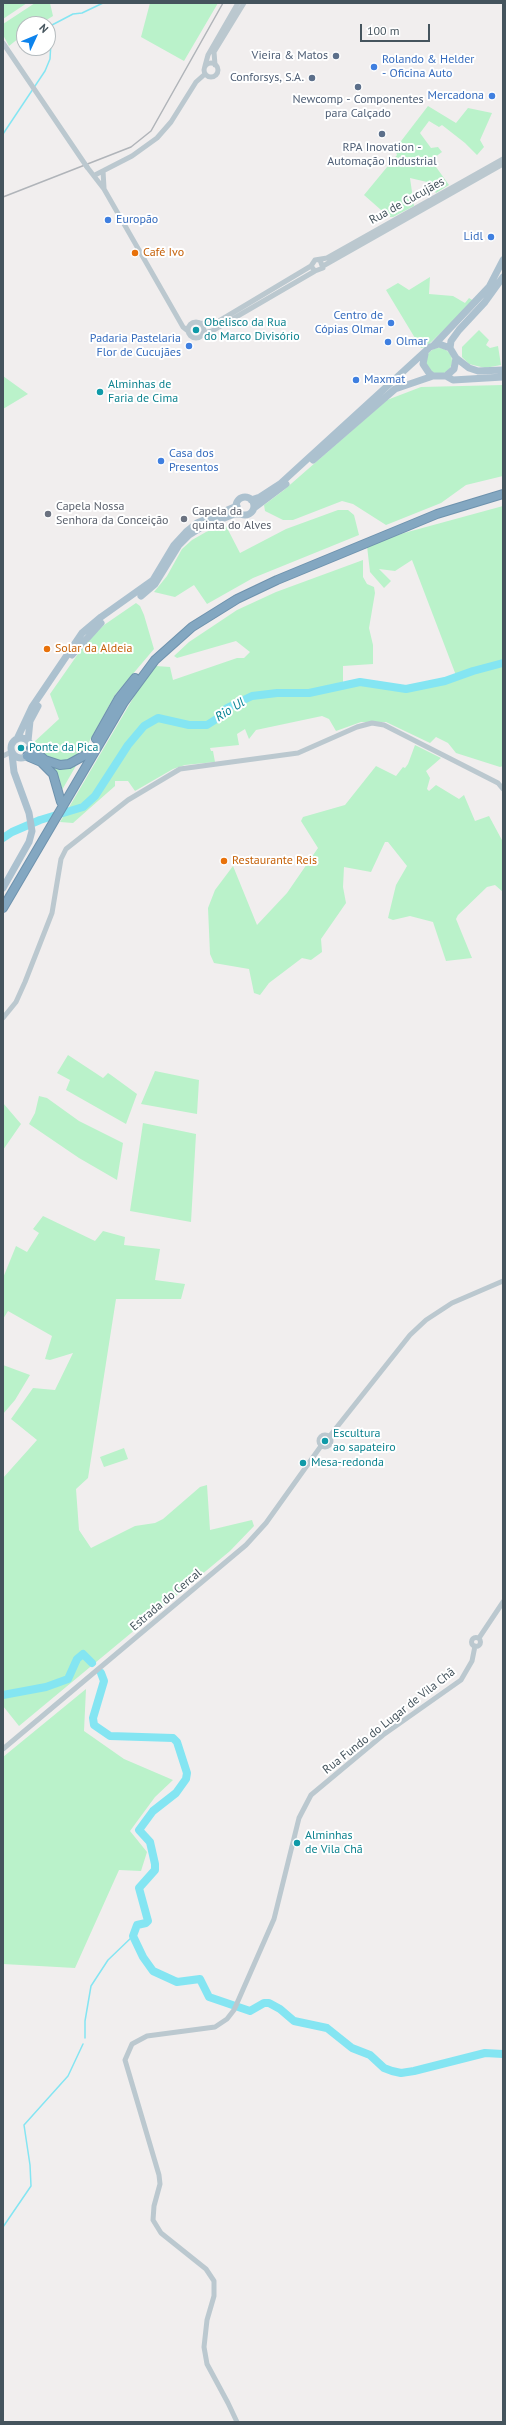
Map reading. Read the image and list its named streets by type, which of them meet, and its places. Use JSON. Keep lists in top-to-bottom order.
{
  "streets": {
    "street": ["Rua de Cucujães", "Estrada do Cercal", "Rua Fundo do Lugar de Vila Chã"]
  },
  "water": ["Rio Ul"],
  "places": [
    "Vieira & Matos",
    "Rolando & Helder - Oficina Auto",
    "Conforsys, S.A.",
    "Newcomp - Componentes para Calçado",
    "Mercadona",
    "RPA Inovation - Automação Industrial",
    "Europão",
    "Lidl",
    "Café Ivo",
    "Centro de Cópias Olmar",
    "Obelisco da Rua do Marco Divisório",
    "Olmar",
    "Padaria Pastelaria Flor de Cucujães",
    "Maxmat",
    "Alminhas de Faria de Cima",
    "Casa dos Presentos",
    "Capela Nossa Senhora da Conceição",
    "Capela da quinta do Alves",
    "Solar da Aldeia",
    "Ponte da Pica",
    "Restaurante Reis",
    "Escultura ao sapateiro",
    "Mesa-redonda",
    "Alminhas de Vila Chã"
  ],
  "scale_bar": "100 m",
  "north": "top right"
}
